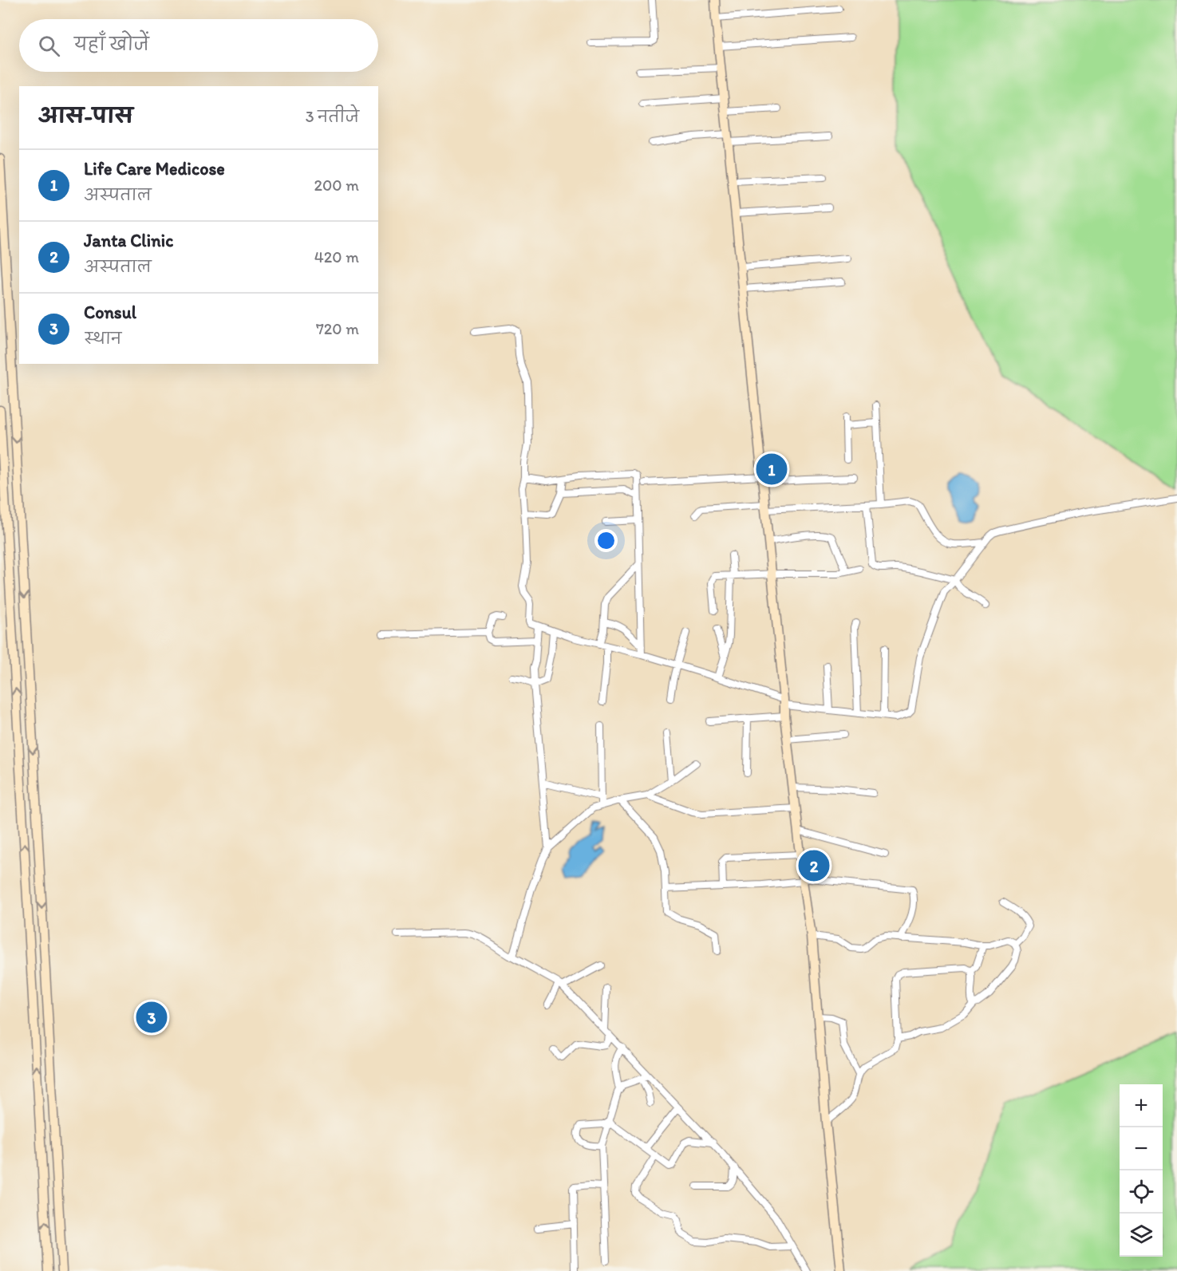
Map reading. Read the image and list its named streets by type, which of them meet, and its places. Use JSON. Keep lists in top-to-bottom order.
{
  "page": {
    "search": "यहाँ खोजें",
    "heading": ["आस-पास", "3 नतीजे"],
    "list": [
      {
        "mark": "1",
        "name": "Life Care Medicose",
        "note": "अस्पताल",
        "value": "200 m"
      },
      {
        "mark": "2",
        "name": "Janta Clinic",
        "note": "अस्पताल",
        "value": "420 m"
      },
      {
        "mark": "3",
        "name": "Consul",
        "note": "स्थान",
        "value": "720 m"
      }
    ],
    "pins": ["1", "2", "3"],
    "map_buttons": ["+", "−"]
  }
}
